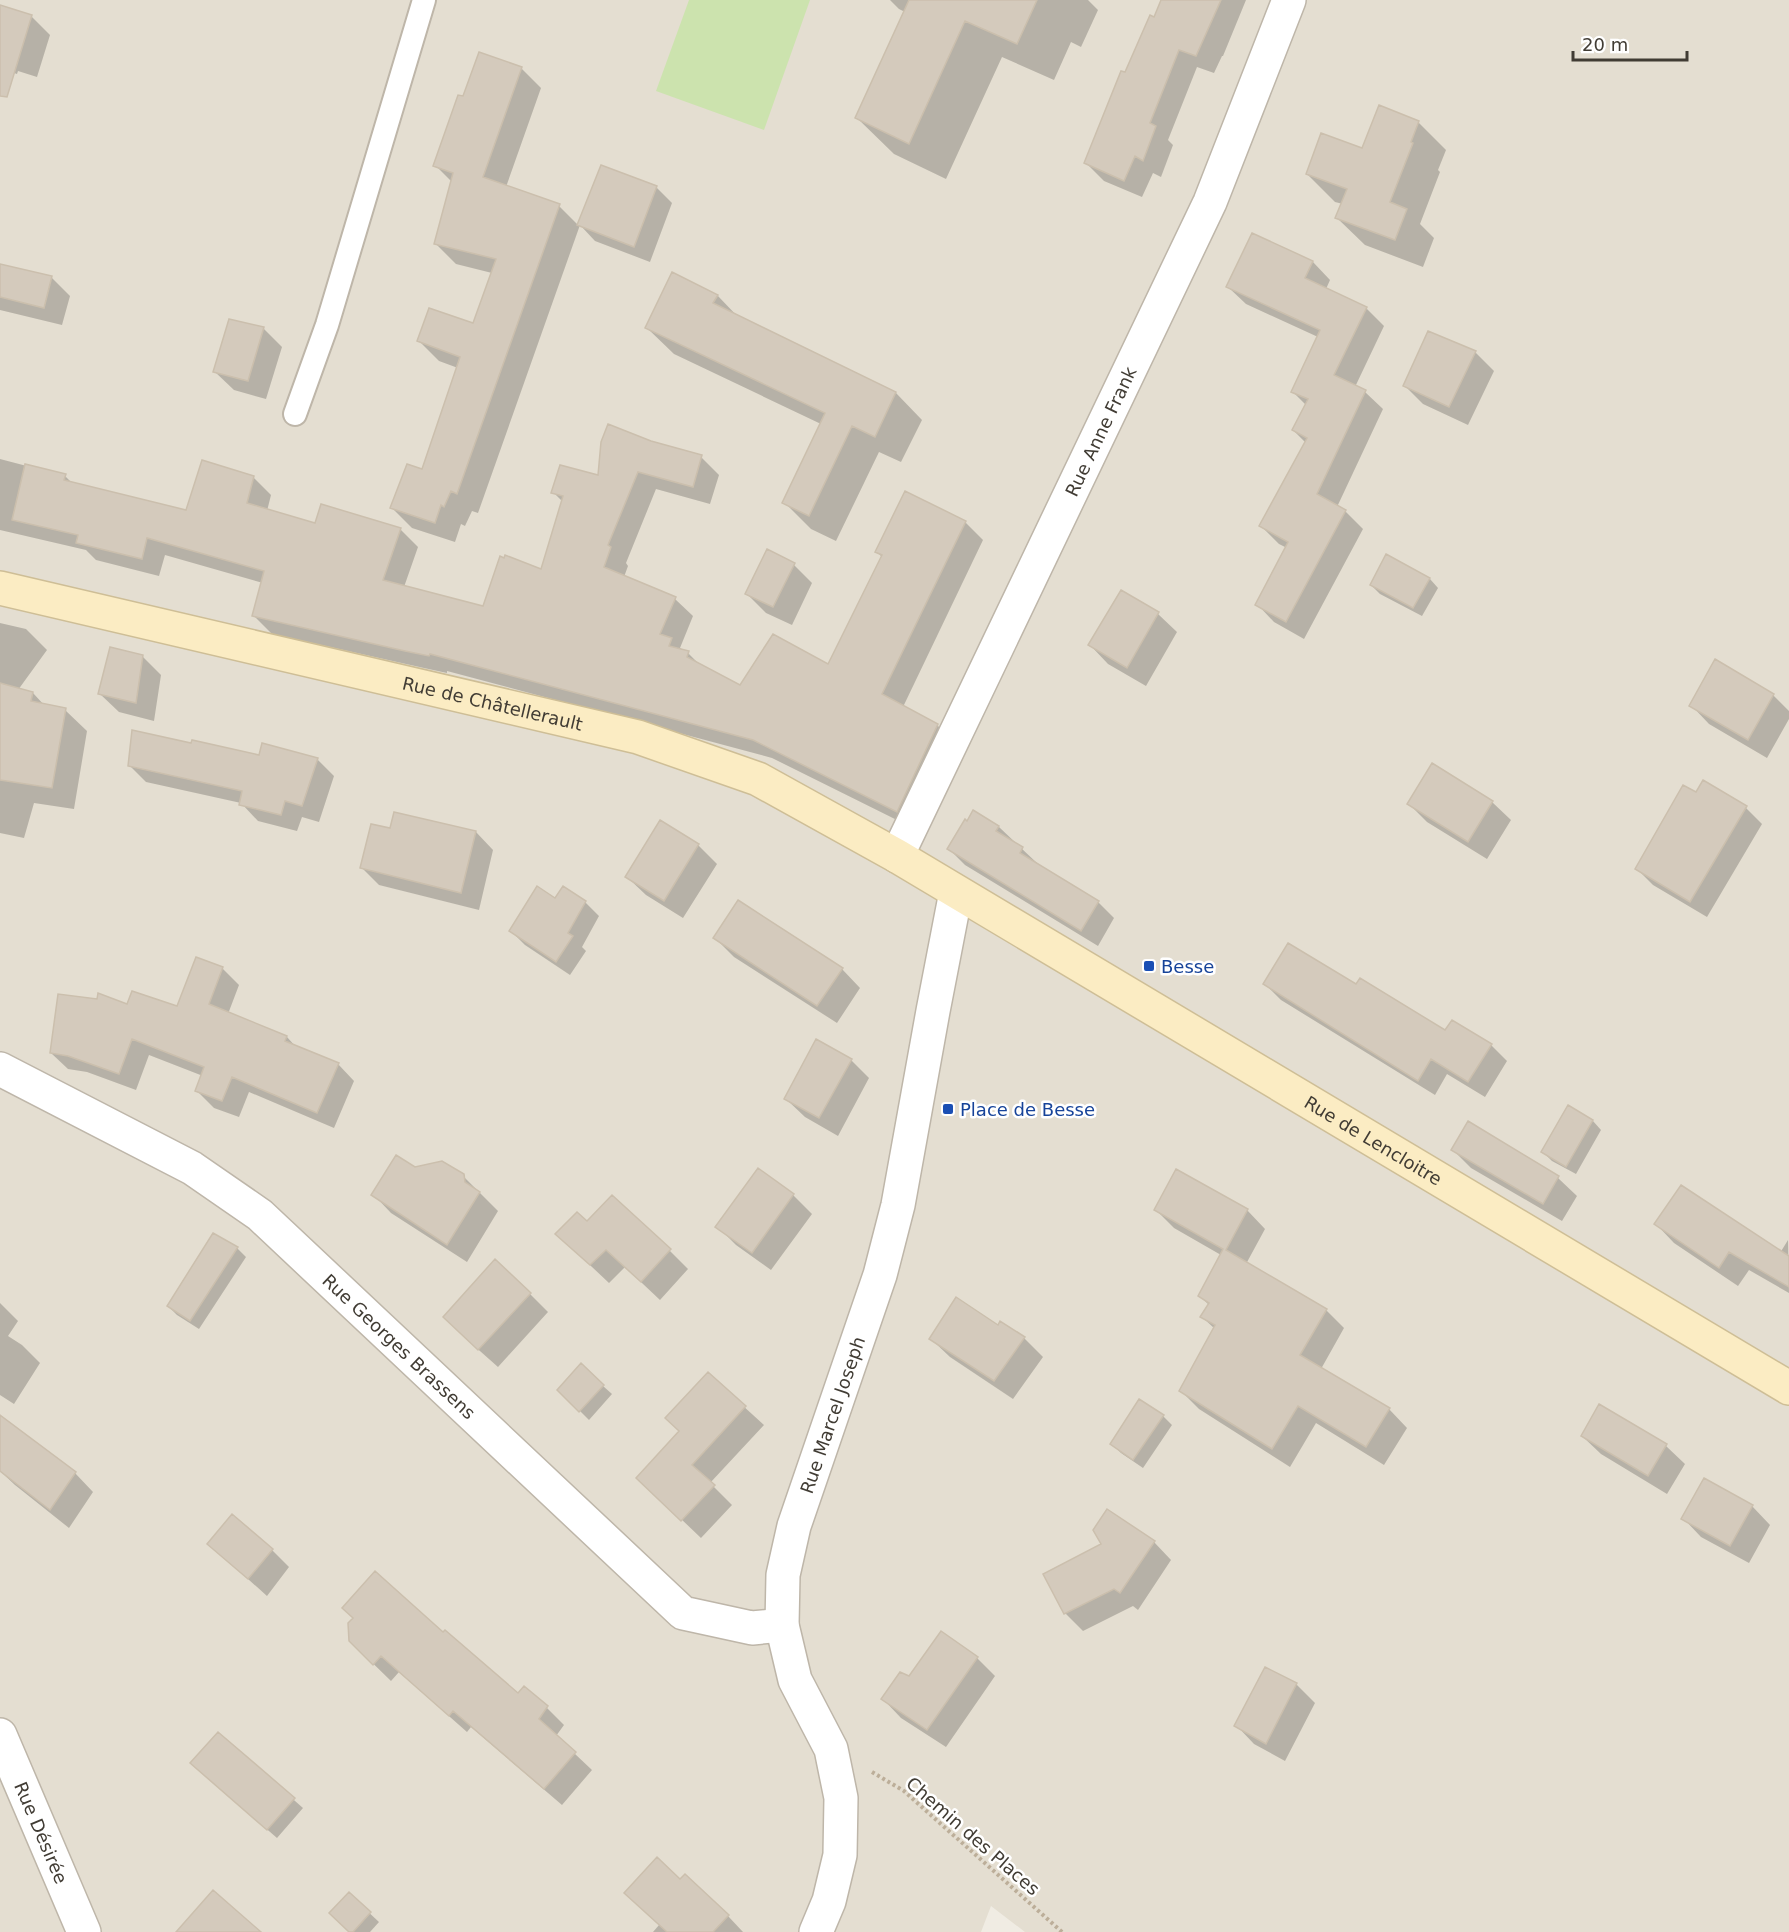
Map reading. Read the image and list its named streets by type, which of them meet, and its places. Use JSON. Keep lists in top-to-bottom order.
{
  "streets": {
    "main road": ["Rue de Châtellerault", "Rue de Lencloitre"],
    "street": [
      "Rue Anne Frank",
      "Rue Georges Brassens",
      "Rue Marcel Joseph",
      "Rue Désirée"
    ],
    "path": ["Chemin des Places"]
  },
  "crossings": [
    ["Rue Anne Frank", "Rue de Châtellerault"],
    ["Rue de Châtellerault", "Rue de Lencloitre"],
    ["Rue de Châtellerault", "Rue Marcel Joseph"],
    ["Rue de Lencloitre", "Rue Marcel Joseph"],
    ["Rue Georges Brassens", "Rue Marcel Joseph"],
    ["Rue Marcel Joseph", "Chemin des Places"]
  ],
  "places": {
    "transit": ["Besse", "Place de Besse"]
  },
  "scale_bar": "20 m"
}
